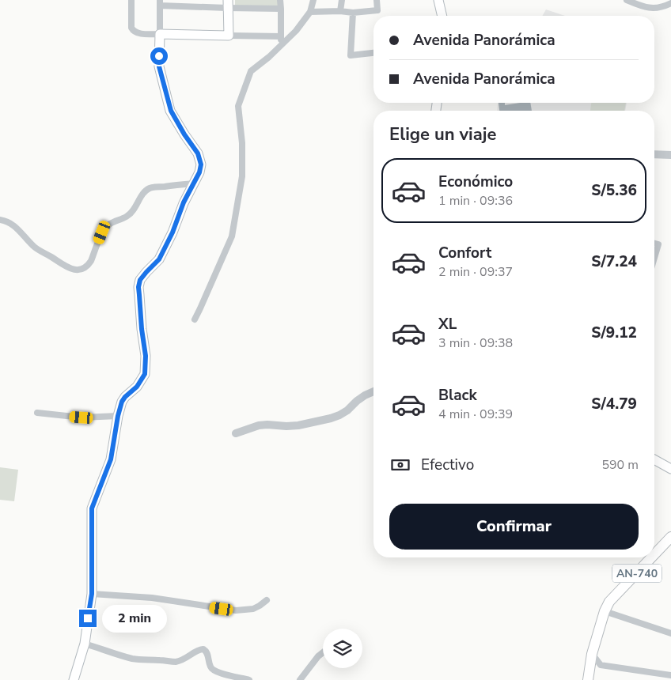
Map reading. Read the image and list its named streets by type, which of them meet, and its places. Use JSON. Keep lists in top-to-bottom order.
{
  "streets": {
    "main road": ["AN-740"]
  },
  "page": {
    "banner": ["Avenida Panorámica", "Avenida Panorámica"],
    "heading": "Elige un viaje",
    "list": [
      {
        "name": "Económico",
        "note": "1 min · 09:36",
        "value": "S/5.36"
      },
      {
        "name": "Confort",
        "note": "2 min · 09:37",
        "value": "S/7.24"
      },
      {
        "name": "XL",
        "note": "3 min · 09:38",
        "value": "S/9.12"
      },
      {
        "name": "Black",
        "note": "4 min · 09:39",
        "value": "S/4.79"
      }
    ],
    "pay": ["Efectivo", "590 m"],
    "buttons": "Confirmar",
    "bubble": "2 min"
  }
}
